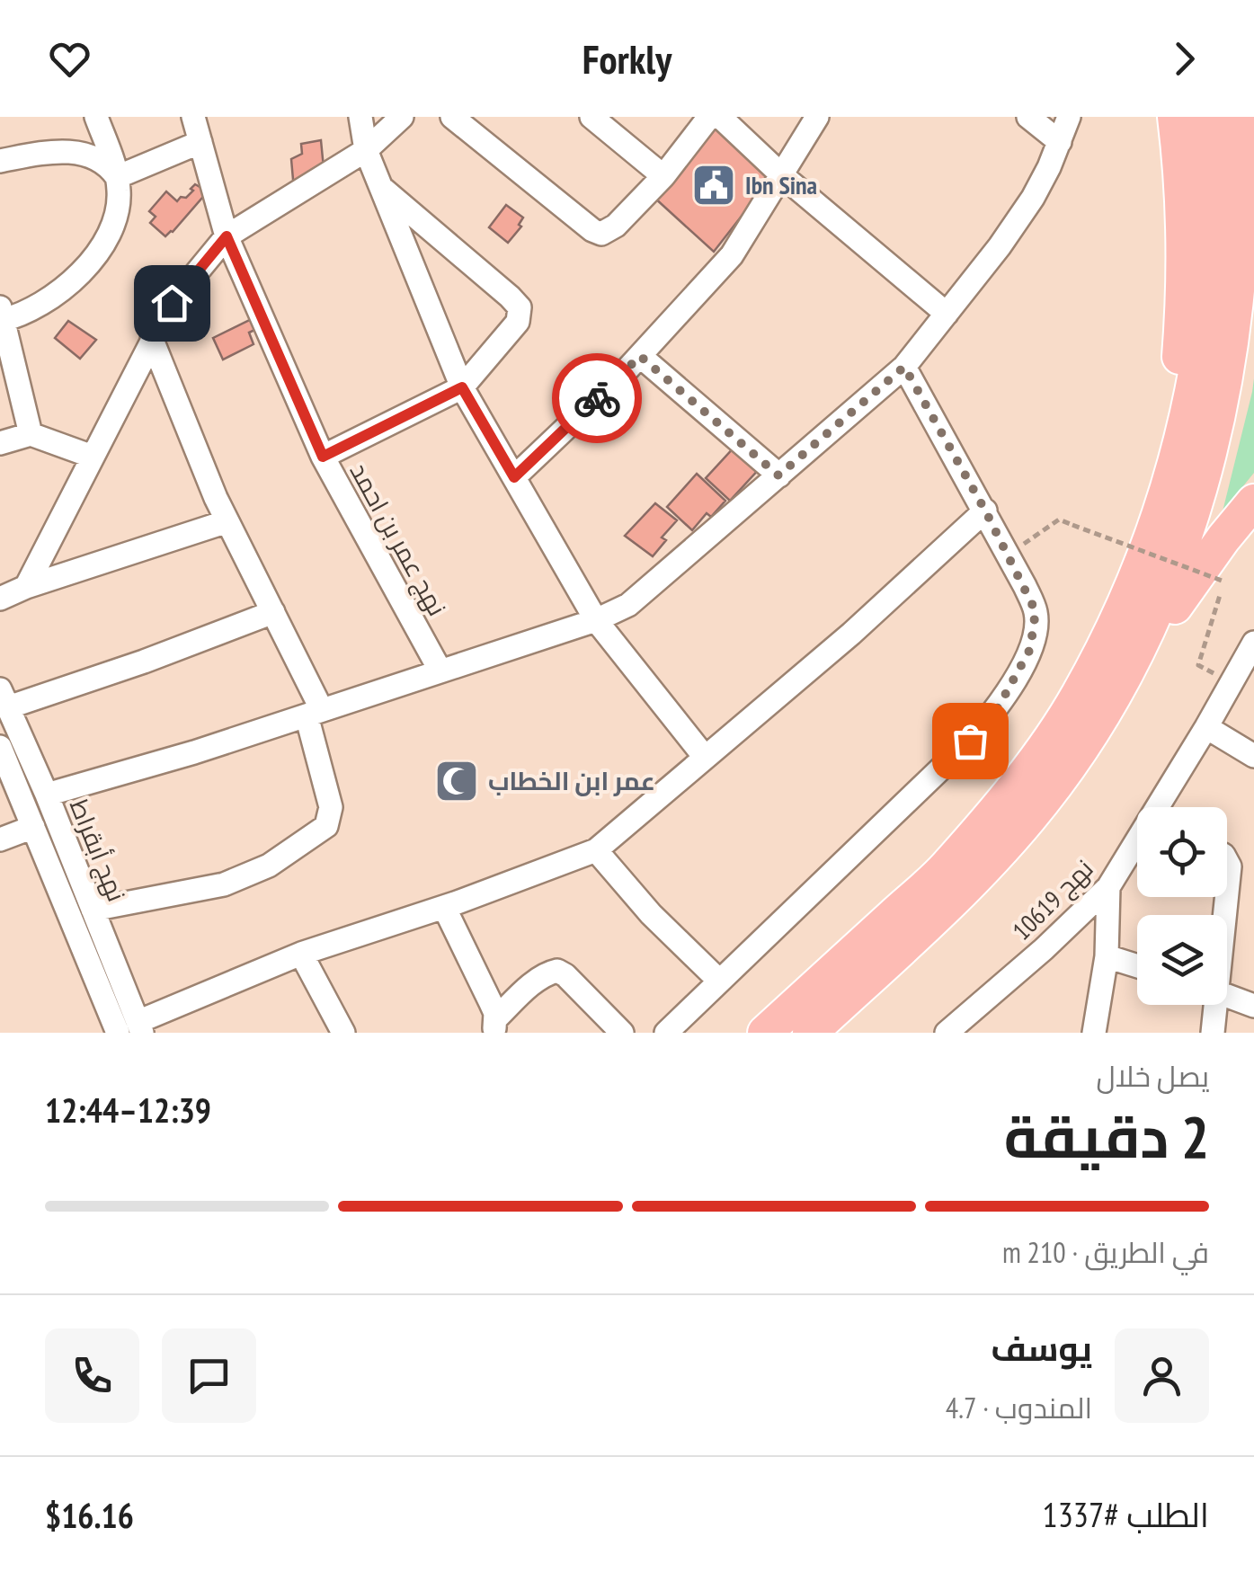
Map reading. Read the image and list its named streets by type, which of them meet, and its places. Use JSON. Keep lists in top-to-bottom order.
{
  "streets": {
    "street": ["نهج عمر بن احمد", "نهج أبقراط", "نهج 10619"]
  },
  "places": {
    "public building": ["Ibn Sina"],
    "mosque": ["عمر ابن الخطاب"]
  },
  "page": {
    "header": "Forkly",
    "heading": ["2 دقيقة", "يصل خلال", "12:39–12:44"],
    "panel": [
      "يوسف",
      "المندوب · 4.7",
      "الطلب #1337",
      "$16.16"
    ],
    "bar": "في الطريق · 210 m"
  }
}
